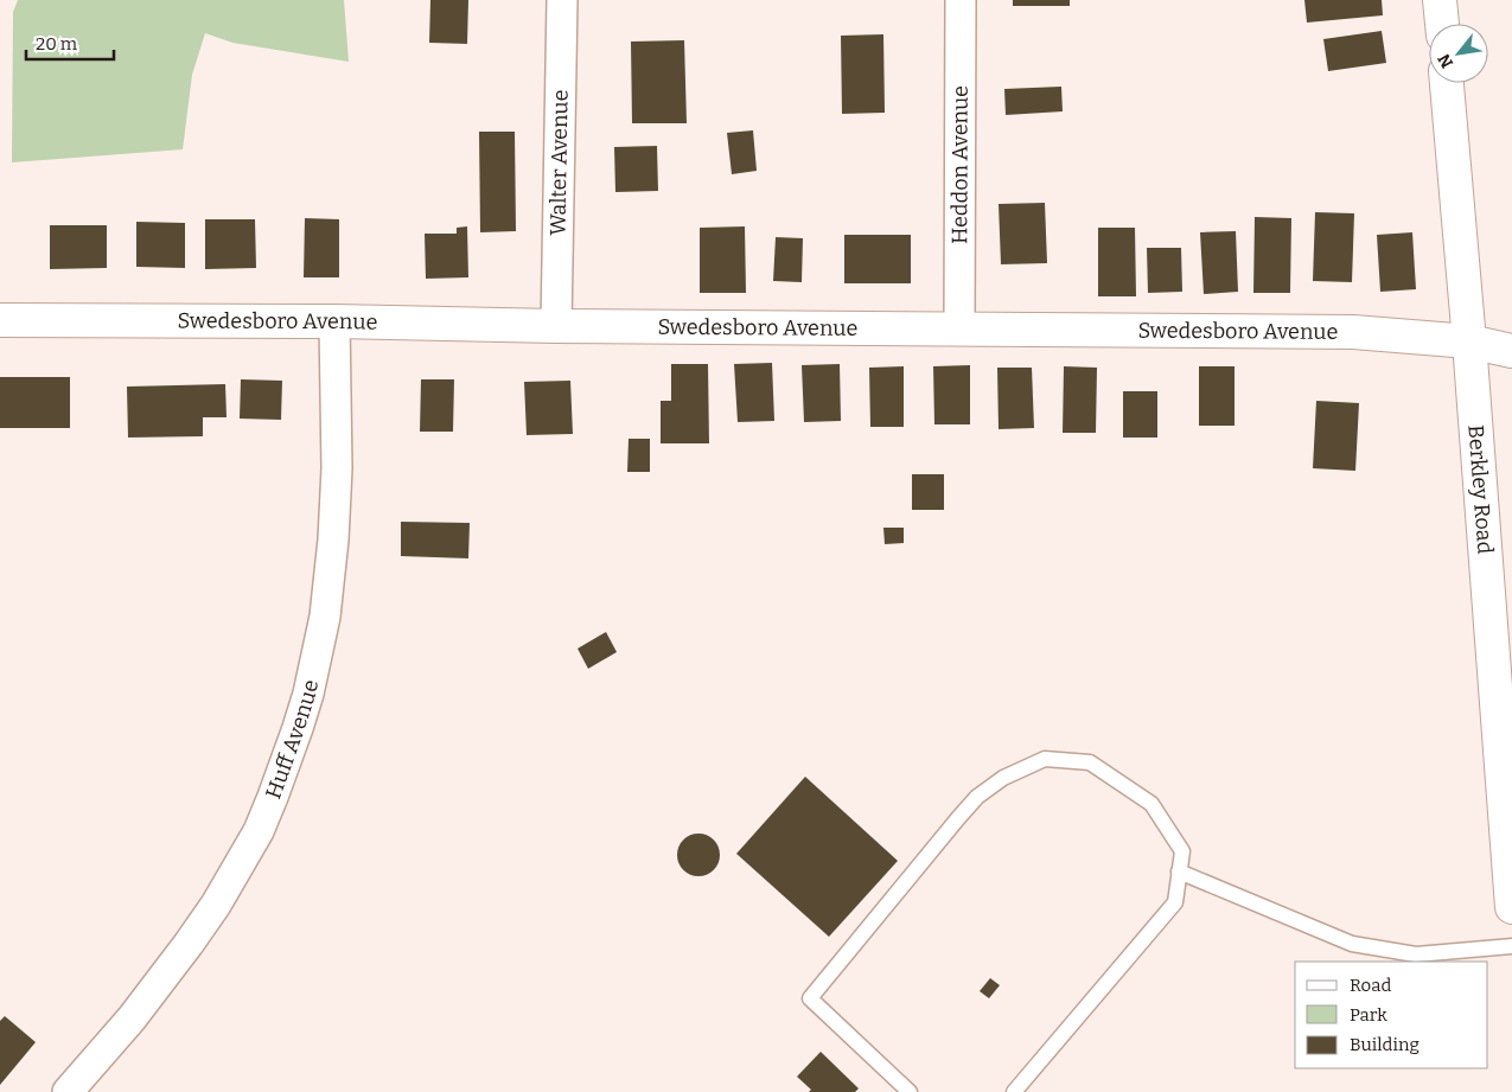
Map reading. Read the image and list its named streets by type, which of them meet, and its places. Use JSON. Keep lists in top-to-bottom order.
{
  "streets": {
    "street": [
      "Walter Avenue",
      "Heddon Avenue",
      "Swedesboro Avenue",
      "Berkley Road",
      "Huff Avenue"
    ]
  },
  "crossings": [
    ["Walter Avenue", "Swedesboro Avenue"],
    ["Heddon Avenue", "Swedesboro Avenue"],
    ["Swedesboro Avenue", "Berkley Road"],
    ["Swedesboro Avenue", "Huff Avenue"]
  ],
  "legend": ["Road", "Park", "Building"],
  "scale_bar": "20 m",
  "north": "bottom left"
}
